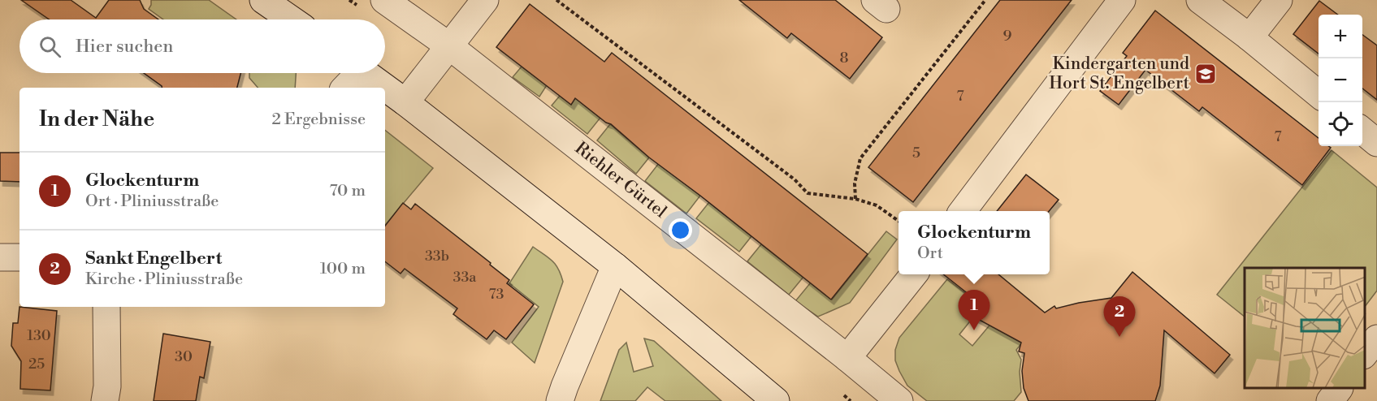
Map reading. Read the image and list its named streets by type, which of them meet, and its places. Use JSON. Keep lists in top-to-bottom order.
{
  "streets": {
    "street": ["Riehler Gürtel"]
  },
  "places": {
    "school or university": ["Kindergarten und Hort St. Engelbert"]
  },
  "house_numbers": [
    "9",
    "8",
    "7",
    "7",
    "5",
    "33b",
    "33a",
    "73",
    "130",
    "30",
    "25"
  ],
  "page": {
    "map_buttons": ["+", "−"],
    "search": "Hier suchen",
    "heading": ["In der Nähe", "2 Ergebnisse"],
    "list": [
      {
        "mark": "1",
        "name": "Glockenturm",
        "note": "Ort · Pliniusstraße",
        "value": "70 m"
      },
      {
        "mark": "2",
        "name": "Sankt Engelbert",
        "note": "Kirche · Pliniusstraße",
        "value": "100 m"
      }
    ],
    "popup": ["Glockenturm", "Ort"],
    "pins": ["1", "2"]
  }
}
